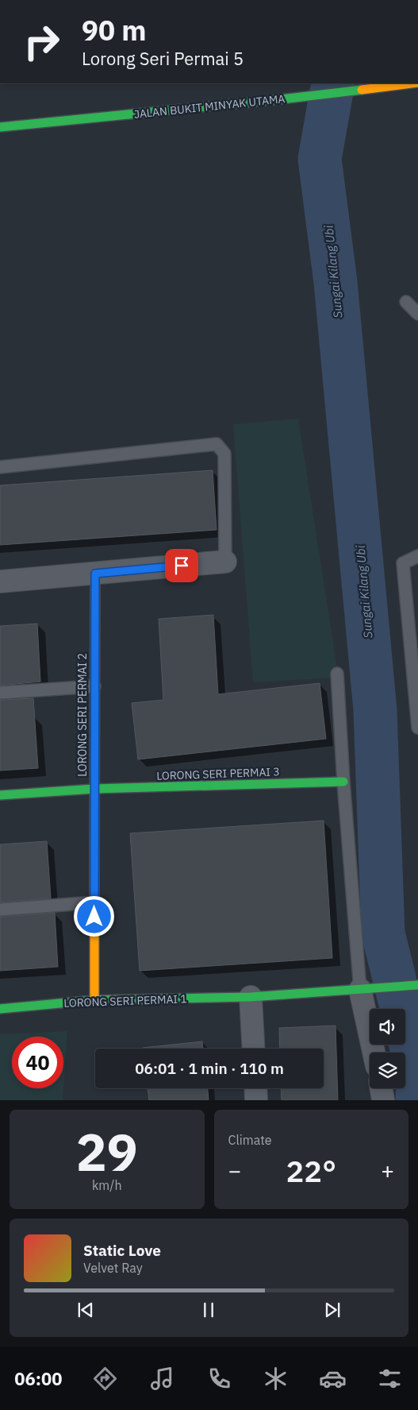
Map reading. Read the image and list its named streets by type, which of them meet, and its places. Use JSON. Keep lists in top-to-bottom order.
{
  "streets": {
    "street": [
      "JALAN BUKIT MINYAK UTAMA",
      "LORONG SERI PERMAI 2",
      "LORONG SERI PERMAI 3",
      "LORONG SERI PERMAI 1"
    ]
  },
  "crossings": [
    ["LORONG SERI PERMAI 2", "LORONG SERI PERMAI 3"],
    ["LORONG SERI PERMAI 2", "LORONG SERI PERMAI 1"]
  ],
  "water": ["Sungai Kilang Ubi"],
  "page": {
    "turn": ["90 m", "Lorong Seri Permai 5"],
    "limit": "40",
    "trip": "06:01 · 1 min · 110 m",
    "tile": [
      ["29", "km/h"],
      "Climate"
    ],
    "heat": ["−", "22°", "+"],
    "song": ["Static Love", "Velvet Ray"],
    "tabs": "06:00"
  }
}
